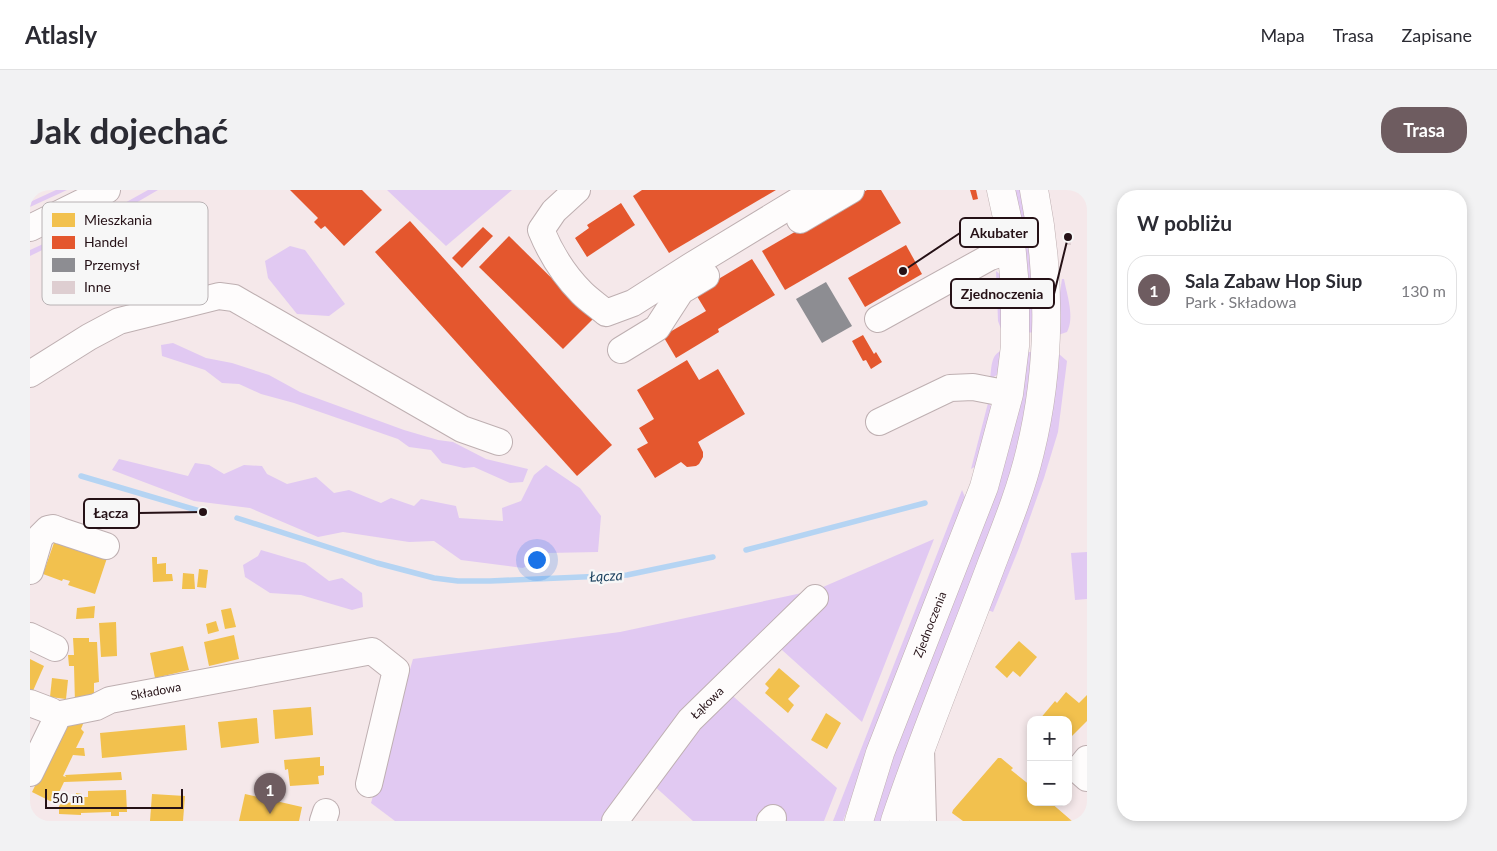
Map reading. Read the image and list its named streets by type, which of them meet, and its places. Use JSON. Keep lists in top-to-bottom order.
{
  "streets": {
    "main road": ["Zjednoczenia"],
    "street": ["Składowa", "Łąkowa"]
  },
  "water": ["Łącza"],
  "places": ["Zjednoczenia", "Akubater", "Łącza"],
  "legend": [
    "Mieszkania",
    "Handel",
    "Przemysł",
    "Inne"
  ],
  "scale_bar": "50 m",
  "page": {
    "header": "Atlasly",
    "nav": ["Mapa", "Trasa", "Zapisane"],
    "buttons": "Trasa",
    "title": "Jak dojechać",
    "heading": "W pobliżu",
    "list": [
      {
        "mark": "1",
        "name": "Sala Zabaw Hop Siup",
        "note": "Park · Składowa",
        "value": "130 m"
      }
    ],
    "map_buttons": ["+", "−"],
    "pins": "1",
    "scale": "50 m"
  }
}
